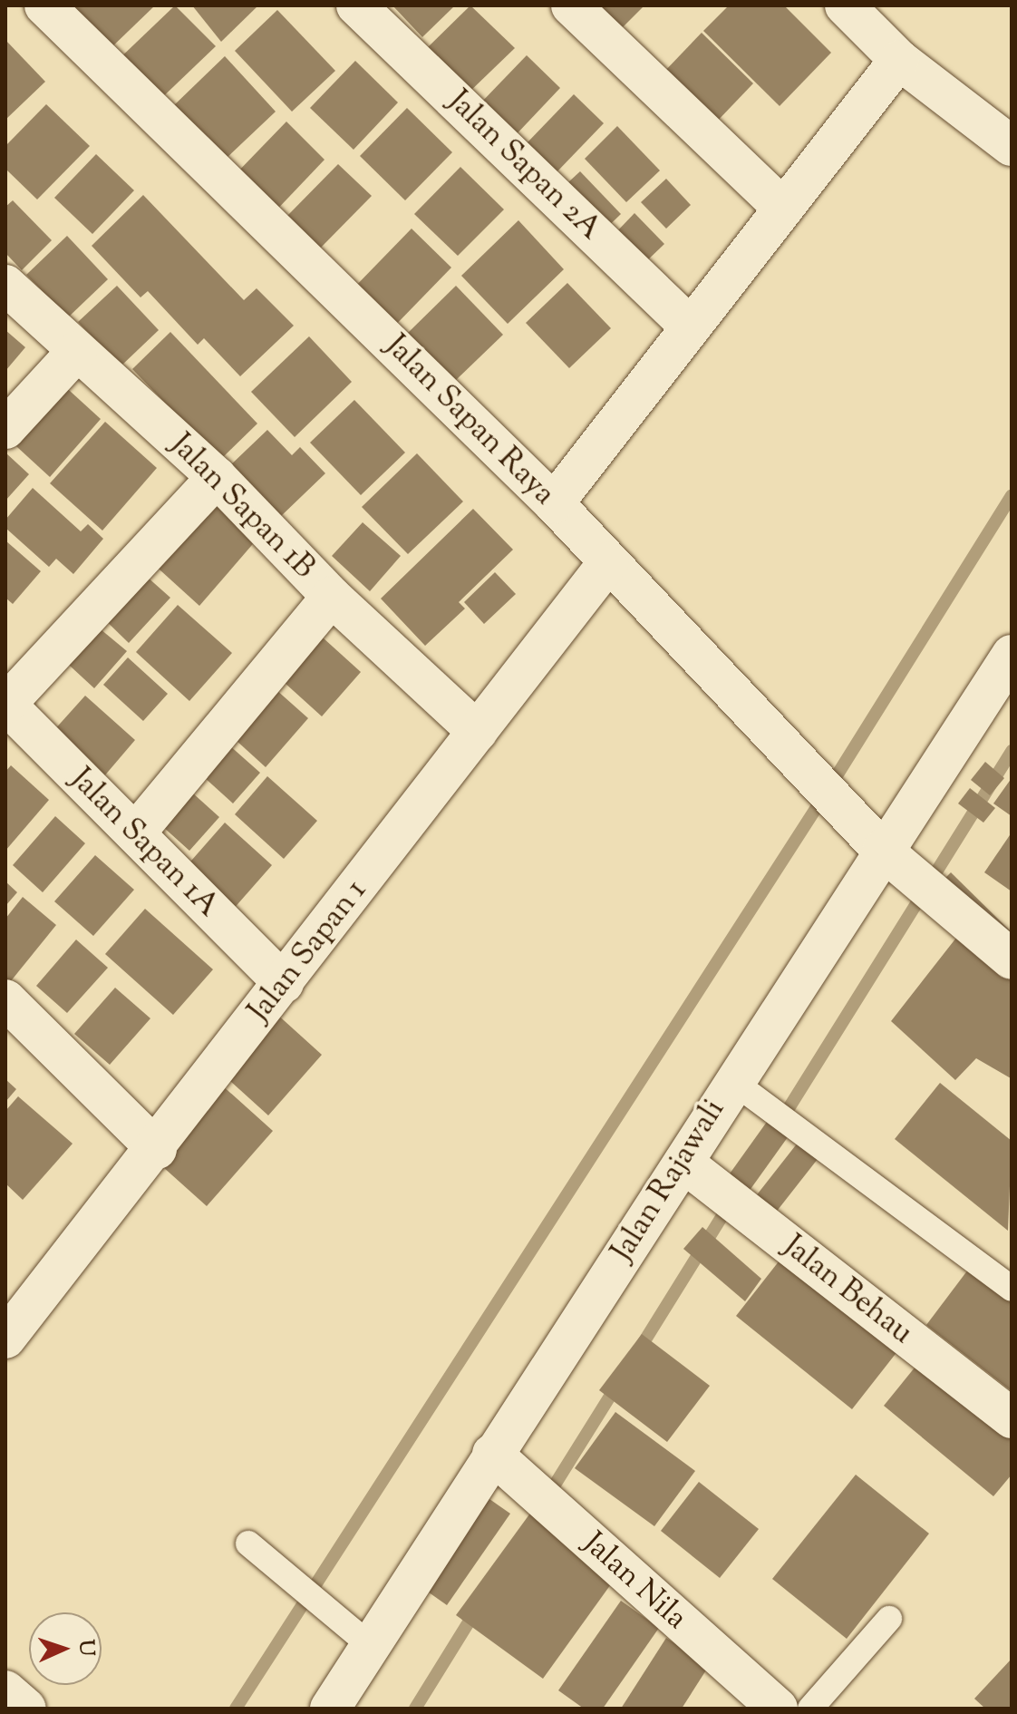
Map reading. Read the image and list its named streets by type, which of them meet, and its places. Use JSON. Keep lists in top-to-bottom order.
{
  "streets": {
    "street": [
      "Jalan Sapan 2A",
      "Jalan Sapan Raya",
      "Jalan Sapan 1B",
      "Jalan Sapan 1A",
      "Jalan Sapan 1",
      "Jalan Rajawali",
      "Jalan Behau",
      "Jalan Nila"
    ]
  },
  "crossings": [
    ["Jalan Sapan Raya", "Jalan Sapan 1"],
    ["Jalan Sapan Raya", "Jalan Rajawali"],
    ["Jalan Sapan 1B", "Jalan Sapan 1"],
    ["Jalan Sapan 1A", "Jalan Sapan 1"],
    ["Jalan Rajawali", "Jalan Behau"],
    ["Jalan Rajawali", "Jalan Nila"]
  ],
  "north": "right"
}
